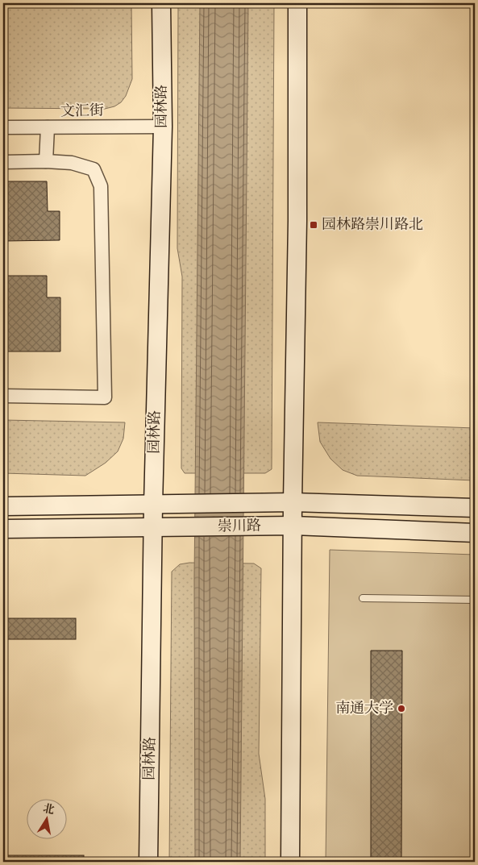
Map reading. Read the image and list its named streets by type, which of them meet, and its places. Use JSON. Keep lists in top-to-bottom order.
{
  "streets": {
    "main road": ["园林路", "崇川路"],
    "street": ["文汇街"]
  },
  "crossings": [
    ["园林路", "文汇街"],
    ["园林路", "崇川路"]
  ],
  "places": {
    "transit": ["园林路崇川路北"],
    "other": ["南通大学"]
  },
  "north": "top"
}
